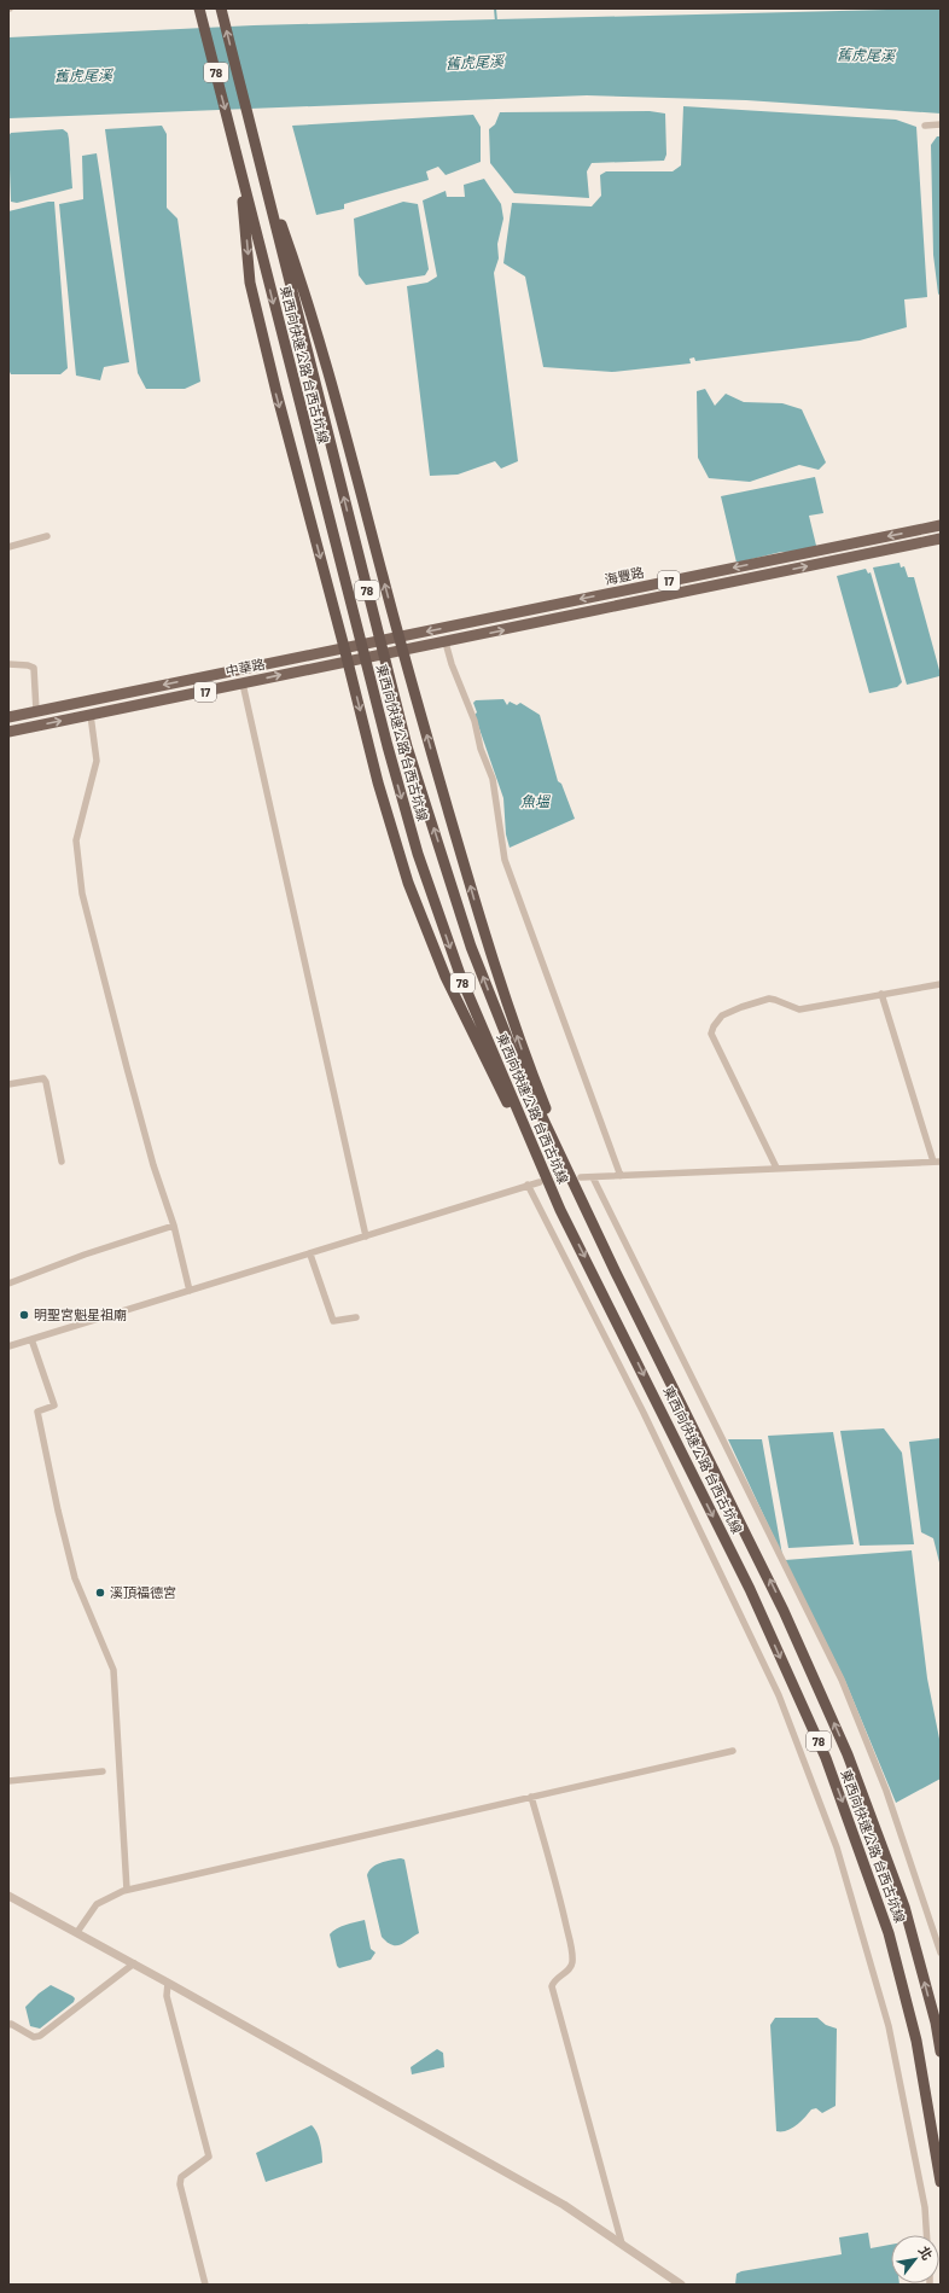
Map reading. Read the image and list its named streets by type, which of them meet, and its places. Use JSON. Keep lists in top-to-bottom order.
{
  "streets": {
    "highway": ["78", "東西向快速公路 台西古坑線"],
    "main road": ["海豐路", "17", "中華路"]
  },
  "crossings": [
    ["海豐路", "中華路"],
    ["17", "中華路"]
  ],
  "water": ["舊虎尾溪", "魚塭"],
  "places": ["明聖宮魁星祖廟", "溪頂福德宮"],
  "north": "top right"
}
